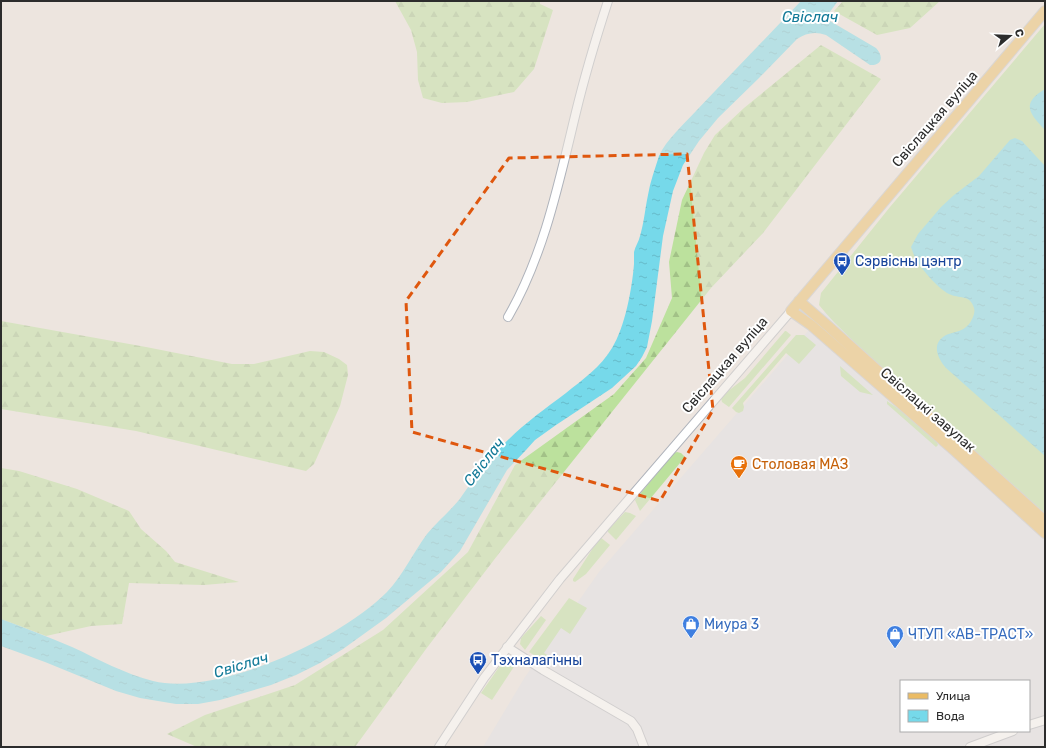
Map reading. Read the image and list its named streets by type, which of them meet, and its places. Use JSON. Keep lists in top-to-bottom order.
{
  "streets": {
    "main road": ["Свіслацкая вуліца", "Свіслацкі завулак"]
  },
  "crossings": [
    ["Свіслацкая вуліца", "Свіслацкі завулак"]
  ],
  "water": ["Свіслач"],
  "places": {
    "bus stop": ["Сэрвісны цэнтр", "Тэхналагічны"],
    "cafe": ["Столовая МАЗ"],
    "shop": ["Миура 3", "ЧТУП «АВ-ТРАСТ»"]
  },
  "legend": ["Улица", "Вода"],
  "north": "right"
}
